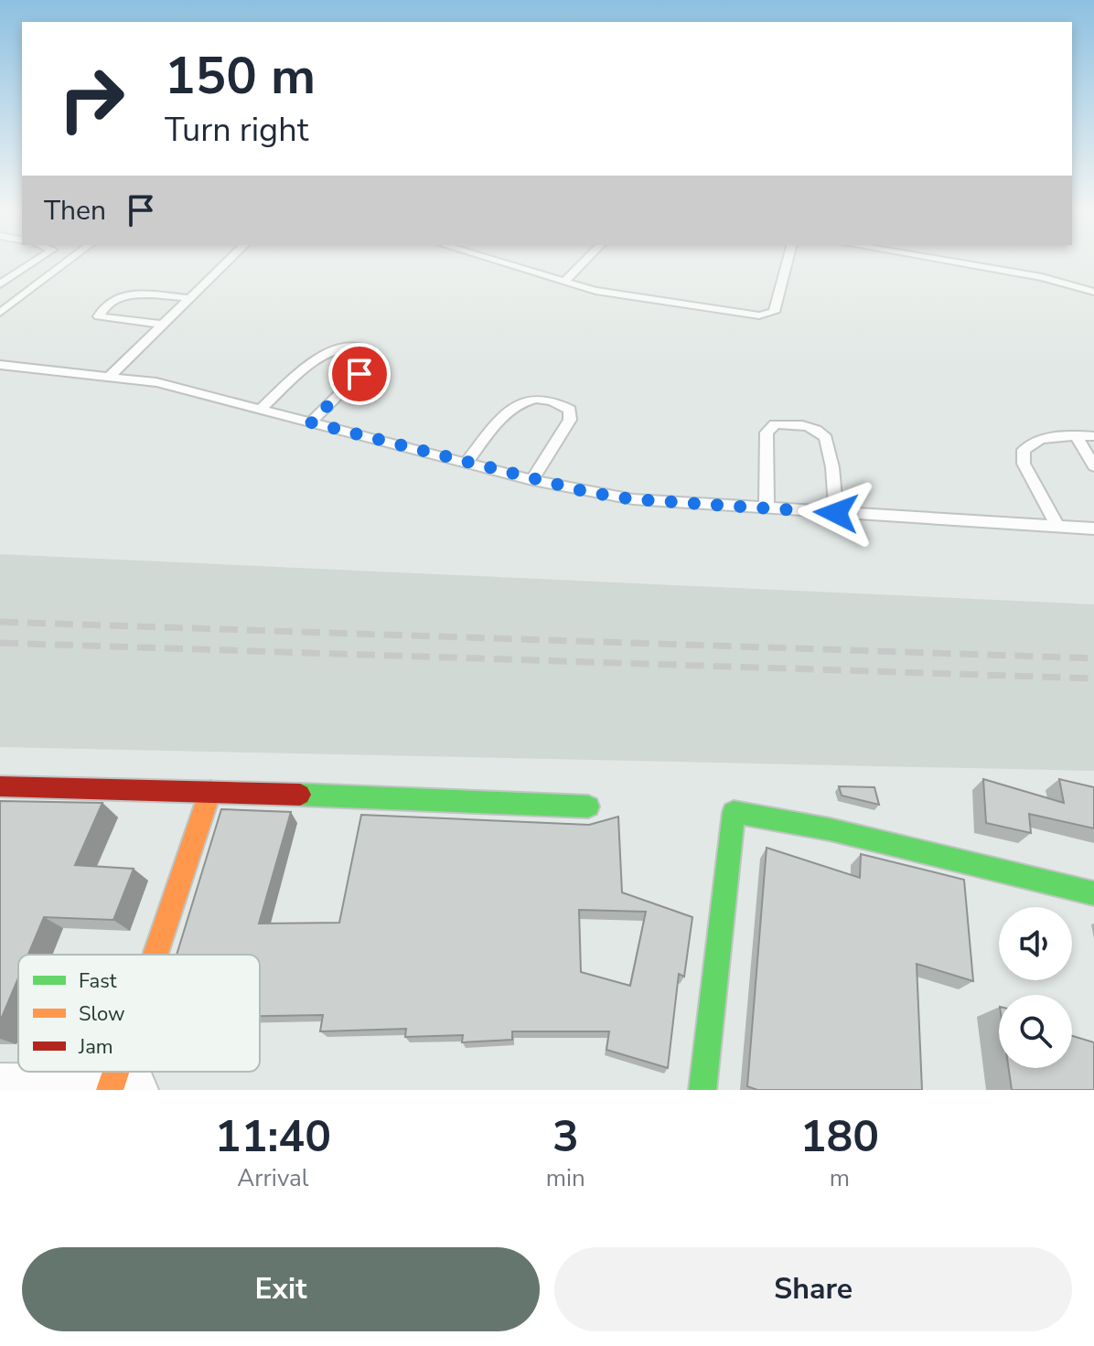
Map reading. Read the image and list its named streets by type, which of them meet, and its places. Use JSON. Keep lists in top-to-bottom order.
{
  "legend": ["Fast", "Slow", "Jam"],
  "page": {
    "turn": ["150 m", "Turn right"],
    "then": "Then",
    "eta": [
      "11:40",
      "Arrival",
      "3",
      "min",
      "180",
      "m"
    ],
    "buttons": ["Exit", "Share"]
  }
}
